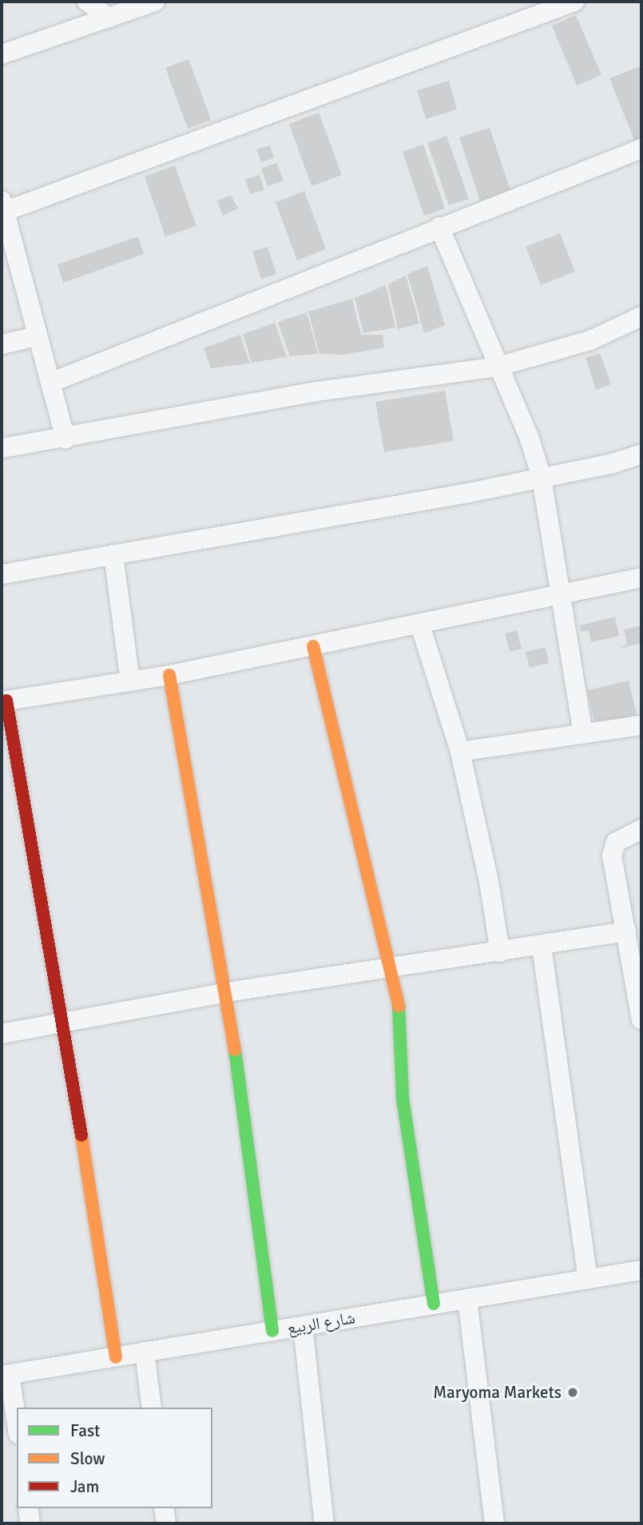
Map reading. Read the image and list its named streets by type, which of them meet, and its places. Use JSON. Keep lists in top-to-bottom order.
{
  "streets": {
    "street": ["شارع الربيع"]
  },
  "places": ["Maryoma Markets"],
  "legend": ["Fast", "Slow", "Jam"]
}
